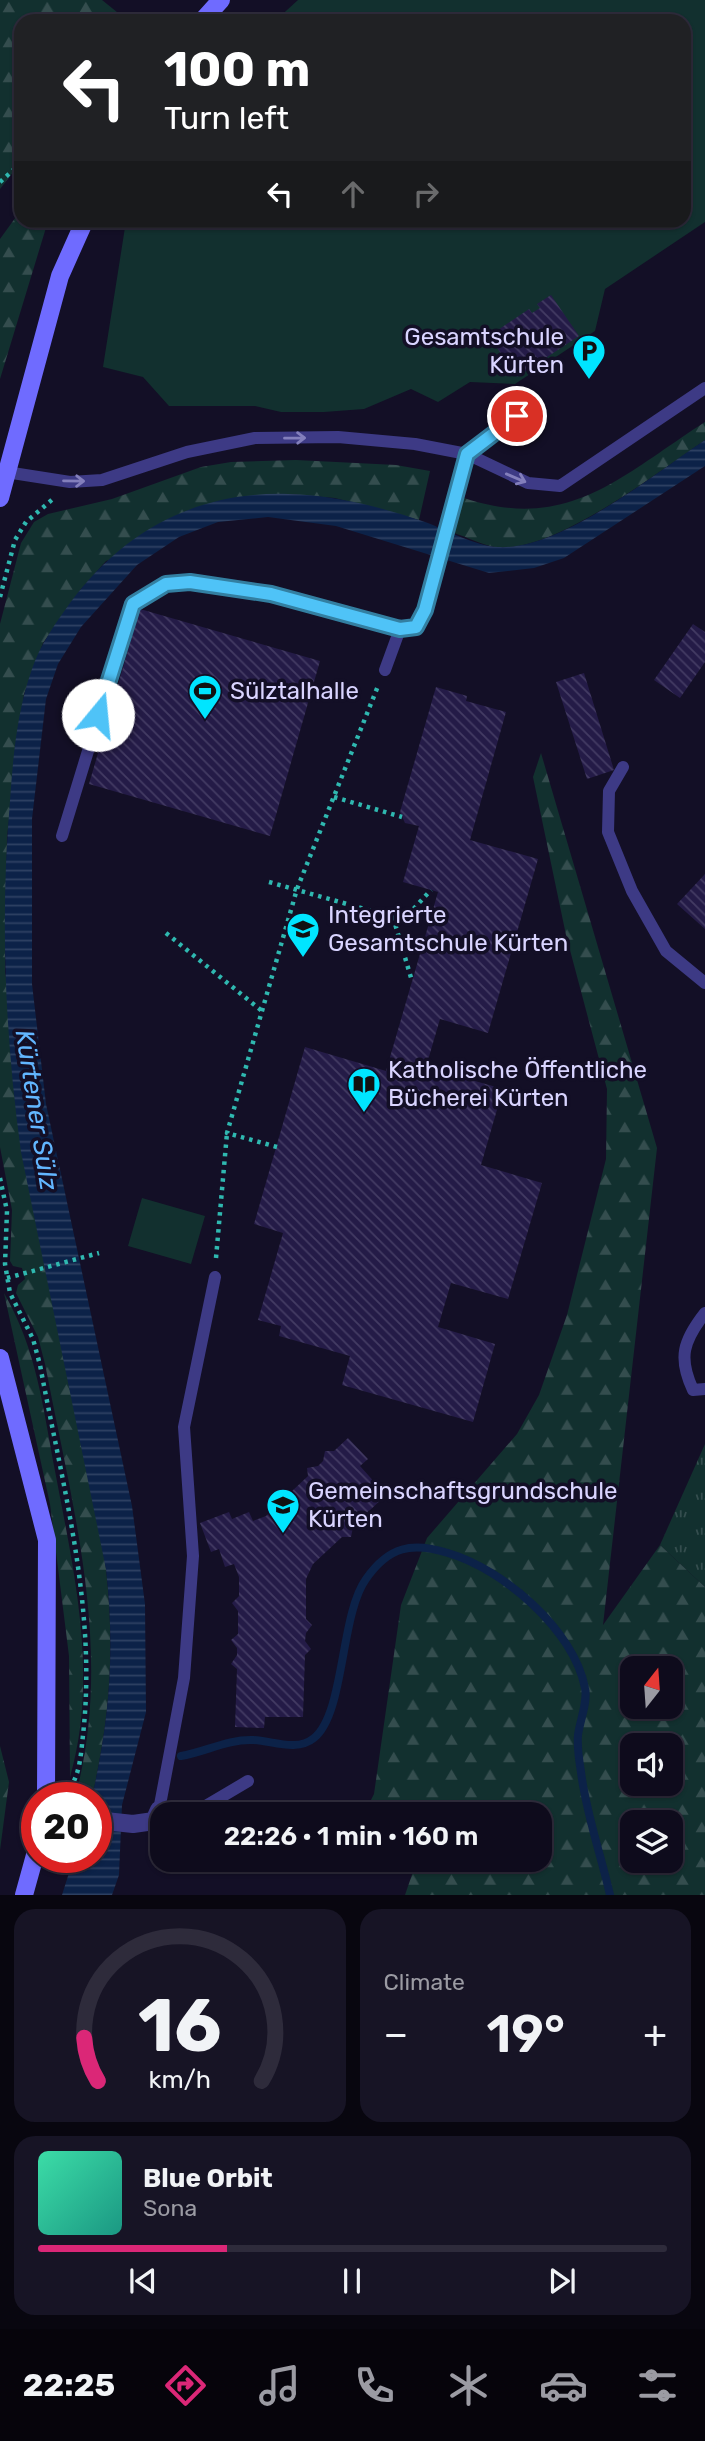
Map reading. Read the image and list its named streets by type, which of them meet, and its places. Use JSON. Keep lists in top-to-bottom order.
{
  "water": ["Kürtener Sülz"],
  "places": {
    "parking": ["Gesamtschule Kürten"],
    "sports": ["Sülztalhalle"],
    "school or university": ["Integrierte Gesamtschule Kürten", "Gemeinschaftsgrundschule Kürten"],
    "library": ["Katholische Öffentliche Bücherei Kürten"]
  },
  "north": "top",
  "page": {
    "turn": ["100 m", "Turn left"],
    "limit": "20",
    "trip": "22:26 · 1 min · 160 m",
    "tile": "Climate",
    "heat": ["−", "19°", "+"],
    "song": ["Blue Orbit", "Sona"],
    "tabs": "22:25",
    "gauge": ["16", "km/h"]
  }
}
